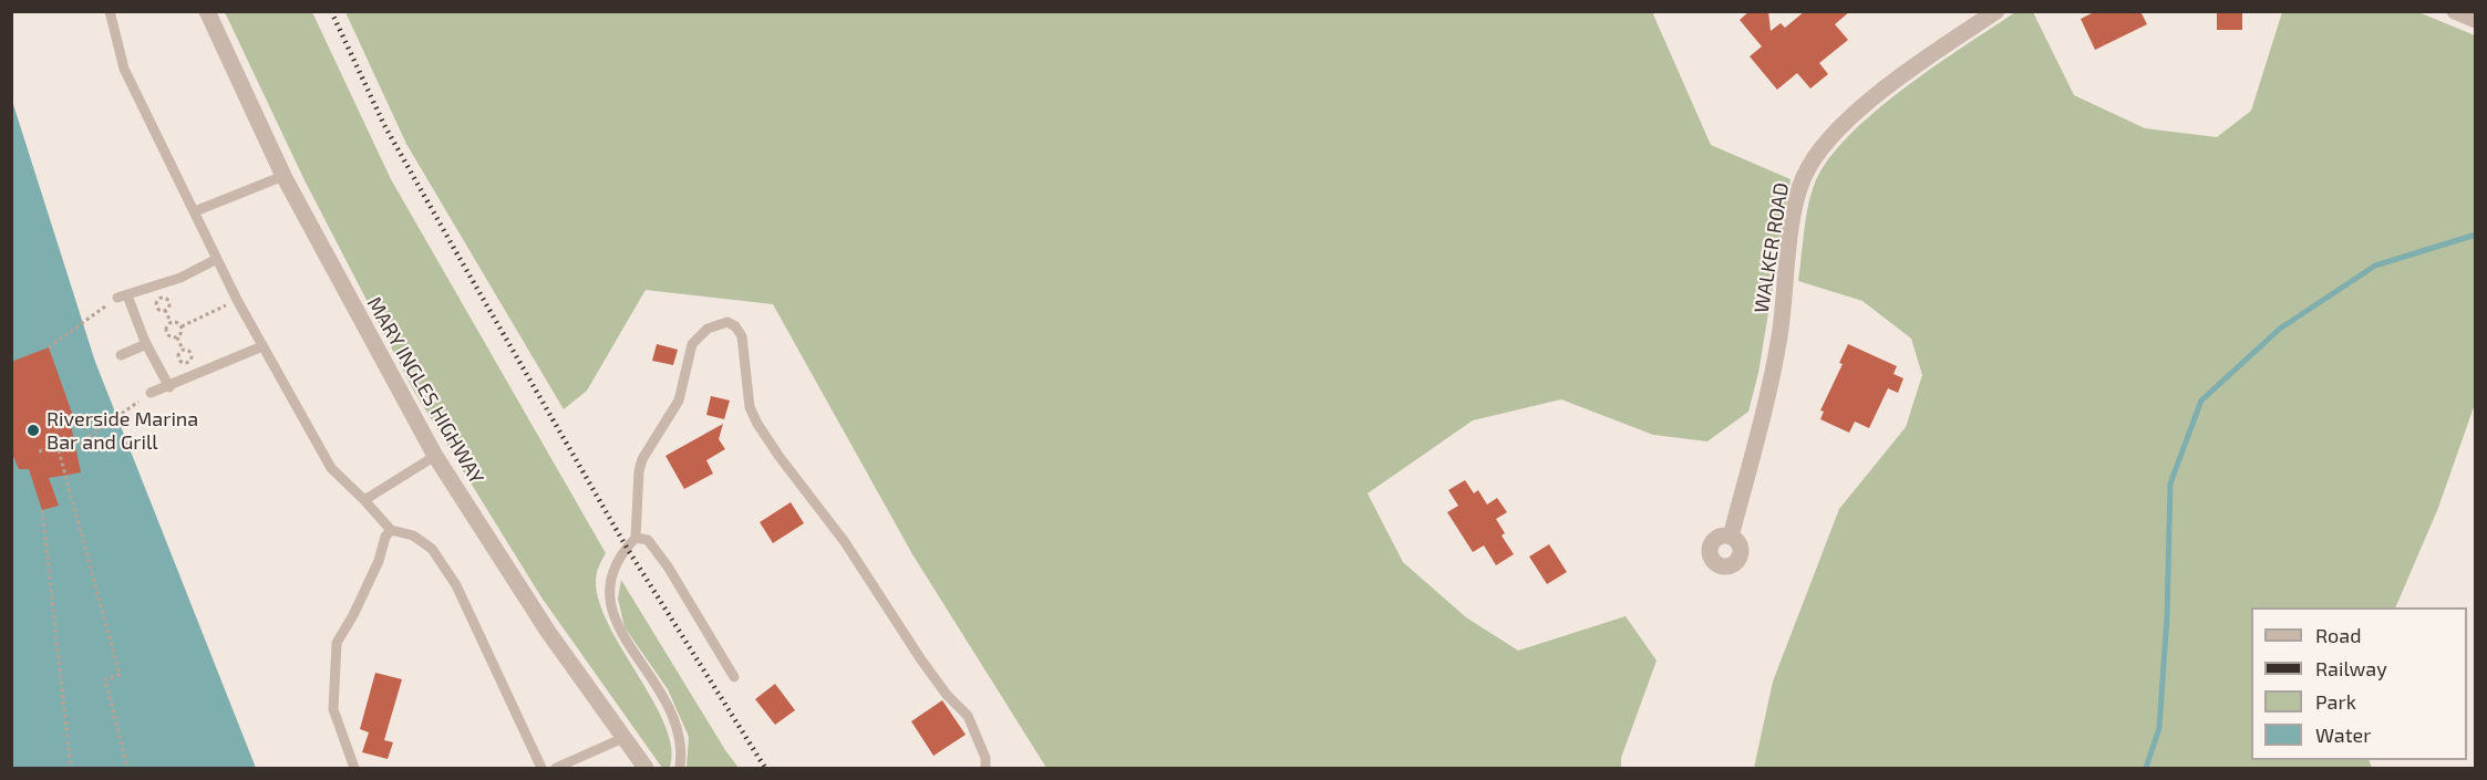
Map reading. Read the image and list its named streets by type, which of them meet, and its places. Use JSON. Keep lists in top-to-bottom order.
{
  "streets": {
    "street": ["WALKER ROAD", "MARY INGLES HIGHWAY"]
  },
  "places": ["Riverside Marina Bar and Grill"],
  "legend": [
    "Road",
    "Railway",
    "Park",
    "Water"
  ]
}
